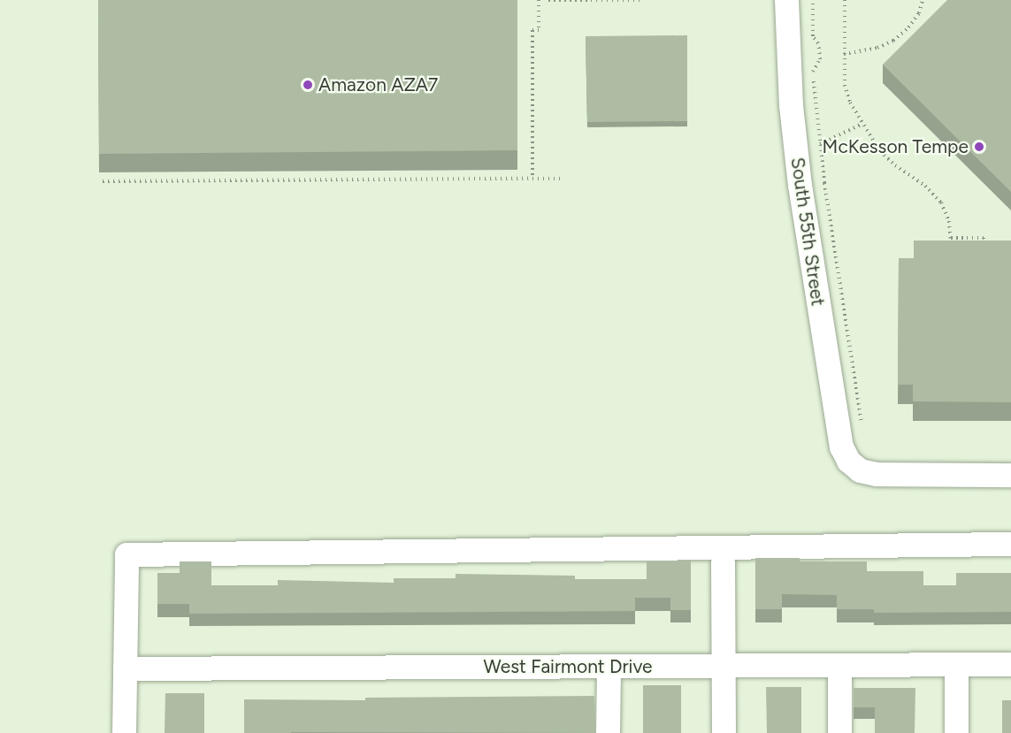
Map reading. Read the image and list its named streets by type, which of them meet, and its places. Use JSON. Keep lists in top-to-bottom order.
{
  "streets": {
    "street": ["South 55th Street", "West Fairmont Drive"]
  },
  "places": ["Amazon AZA7", "McKesson Tempe"]
}
